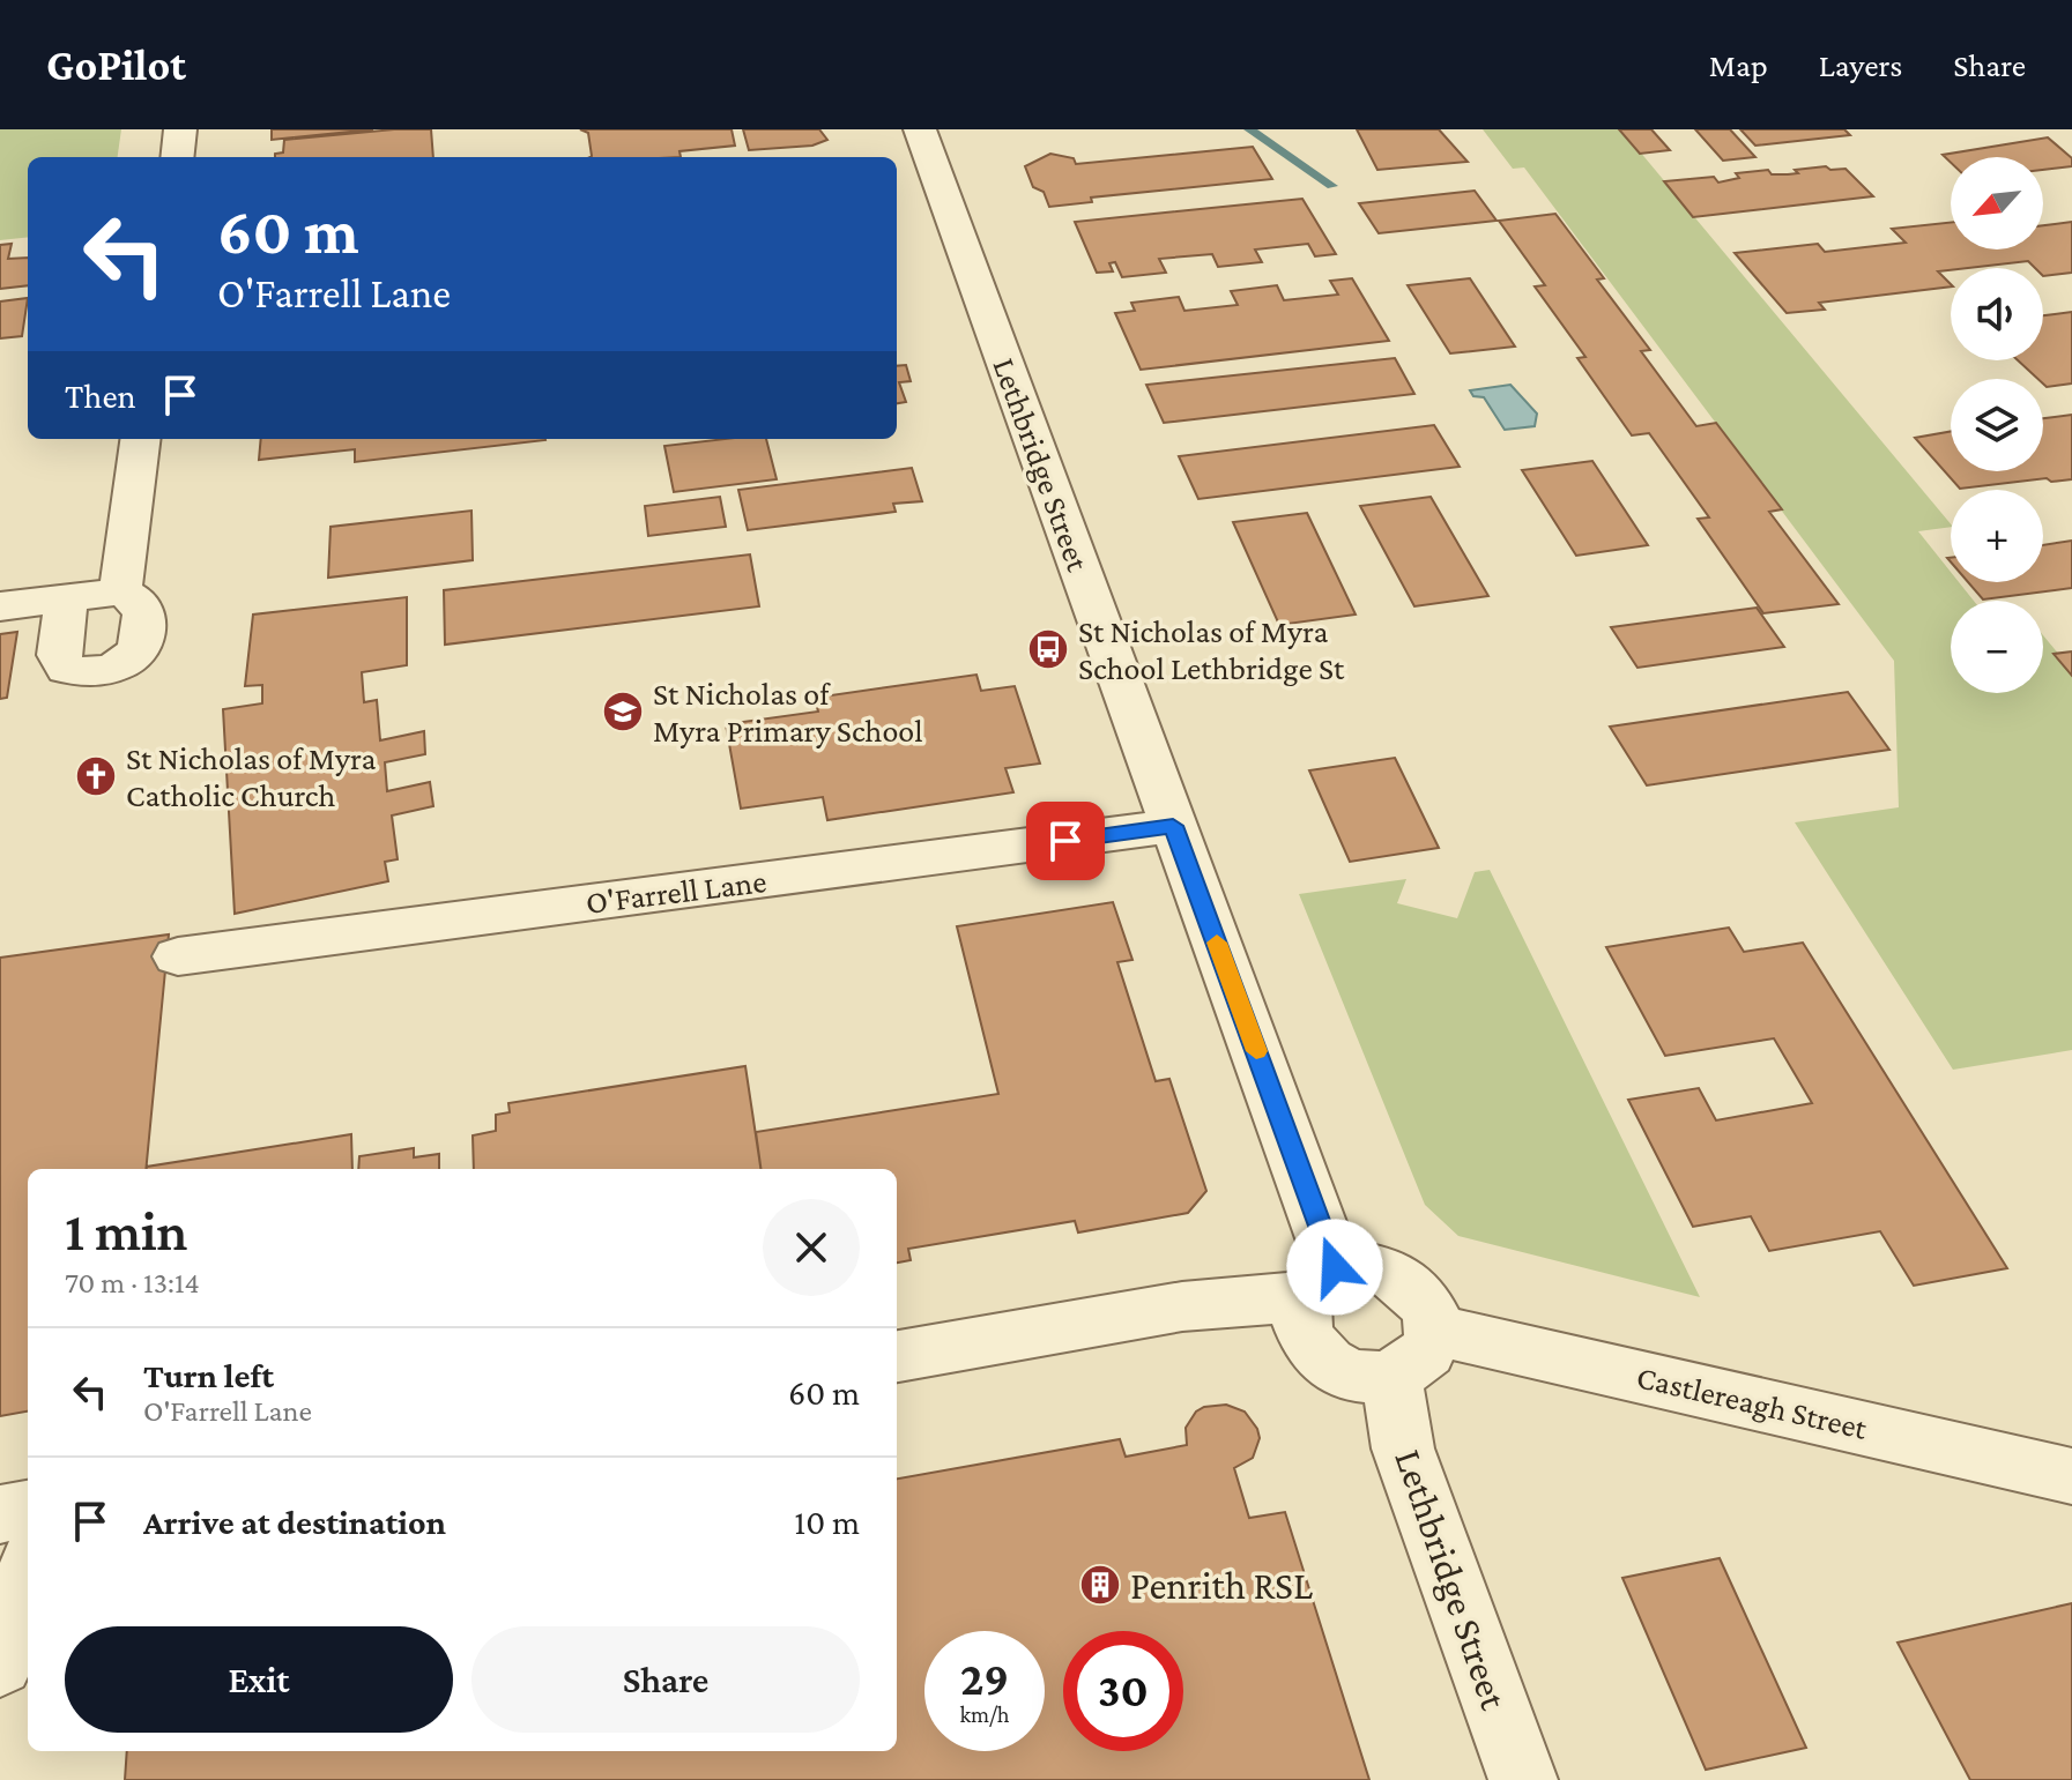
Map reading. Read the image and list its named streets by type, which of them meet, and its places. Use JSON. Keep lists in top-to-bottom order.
{
  "streets": {
    "street": ["Lethbridge Street", "O'Farrell Lane", "Castlereagh Street"]
  },
  "crossings": [
    ["Lethbridge Street", "O'Farrell Lane"],
    ["Lethbridge Street", "Castlereagh Street"]
  ],
  "places": {
    "bus stop": ["St Nicholas of Myra School Lethbridge St"],
    "school or university": ["St Nicholas of Myra Primary School"],
    "church": ["St Nicholas of Myra Catholic Church"],
    "building": ["Penrith RSL"]
  },
  "north": "bottom left",
  "page": {
    "header": "GoPilot",
    "nav": ["Map", "Layers", "Share"],
    "map_buttons": ["+", "−"],
    "turn": ["60 m", "O'Farrell Lane"],
    "then": "Then",
    "heading": ["1 min", "70 m · 13:14"],
    "list": [
      {
        "name": "Turn left",
        "note": "O'Farrell Lane",
        "value": "60 m"
      },
      {
        "name": "Arrive at destination",
        "value": "10 m"
      }
    ],
    "buttons": ["Exit", "Share"],
    "speed": "29 km/h",
    "limit": "30"
  }
}
